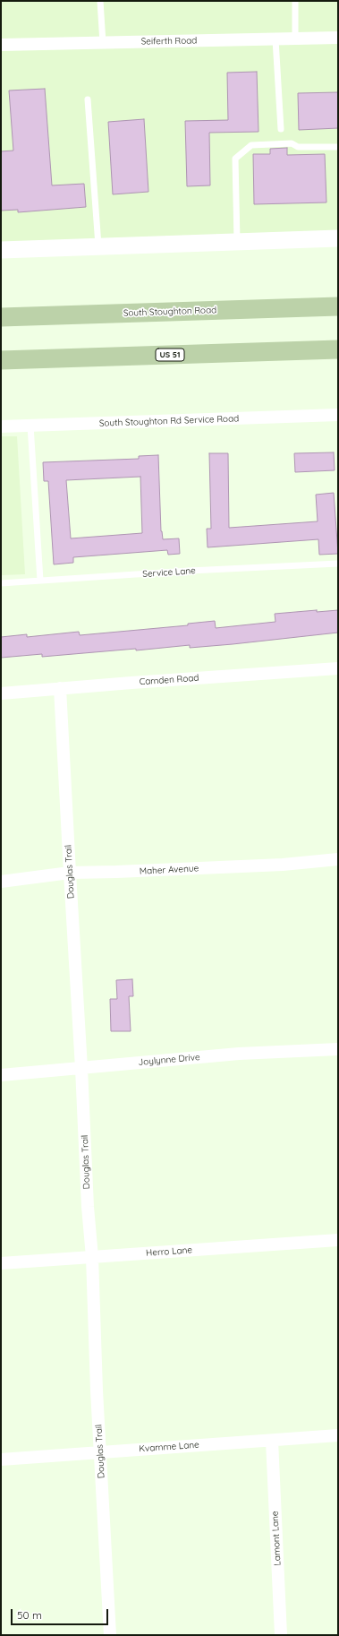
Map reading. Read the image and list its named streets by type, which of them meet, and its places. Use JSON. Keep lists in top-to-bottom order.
{
  "streets": {
    "main road": ["South Stoughton Road", "US 51"],
    "street": [
      "Seiferth Road",
      "South Stoughton Rd Service Road",
      "Camden Road",
      "Maher Avenue",
      "Douglas Trail",
      "Joylynne Drive",
      "Herro Lane",
      "Kvamme Lane",
      "Lamont Lane"
    ],
    "lane": ["Service Lane"]
  },
  "crossings": [
    ["Camden Road", "Douglas Trail"],
    ["Maher Avenue", "Douglas Trail"],
    ["Douglas Trail", "Joylynne Drive"],
    ["Douglas Trail", "Herro Lane"],
    ["Douglas Trail", "Kvamme Lane"],
    ["Kvamme Lane", "Lamont Lane"]
  ],
  "scale_bar": "50 m"
}
